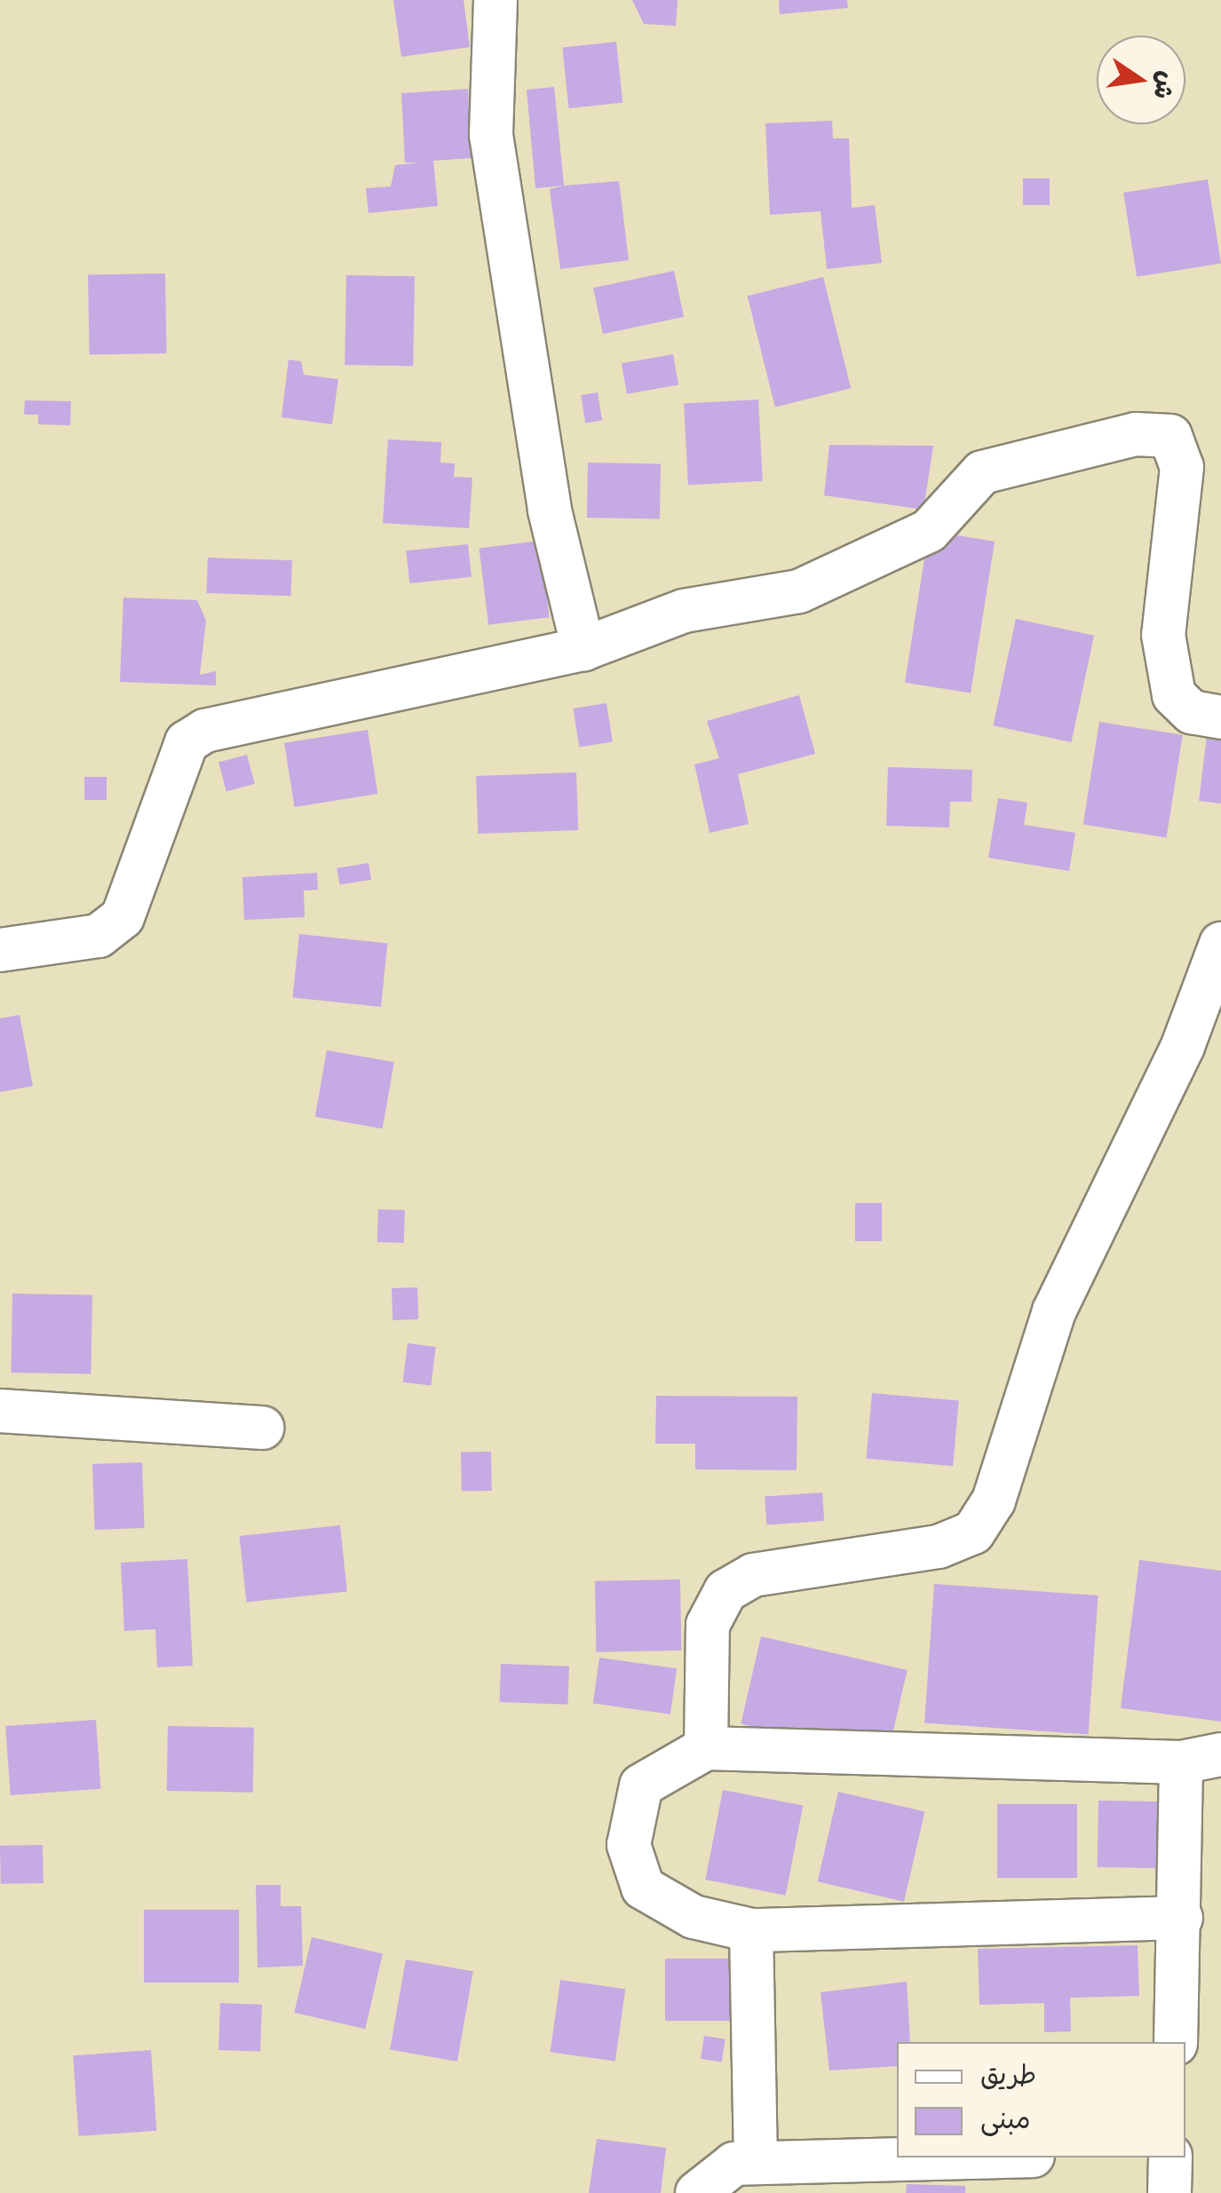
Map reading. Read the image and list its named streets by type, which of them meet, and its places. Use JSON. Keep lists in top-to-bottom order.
{
  "legend": ["طريق", "مبنى"],
  "north": "right"
}
